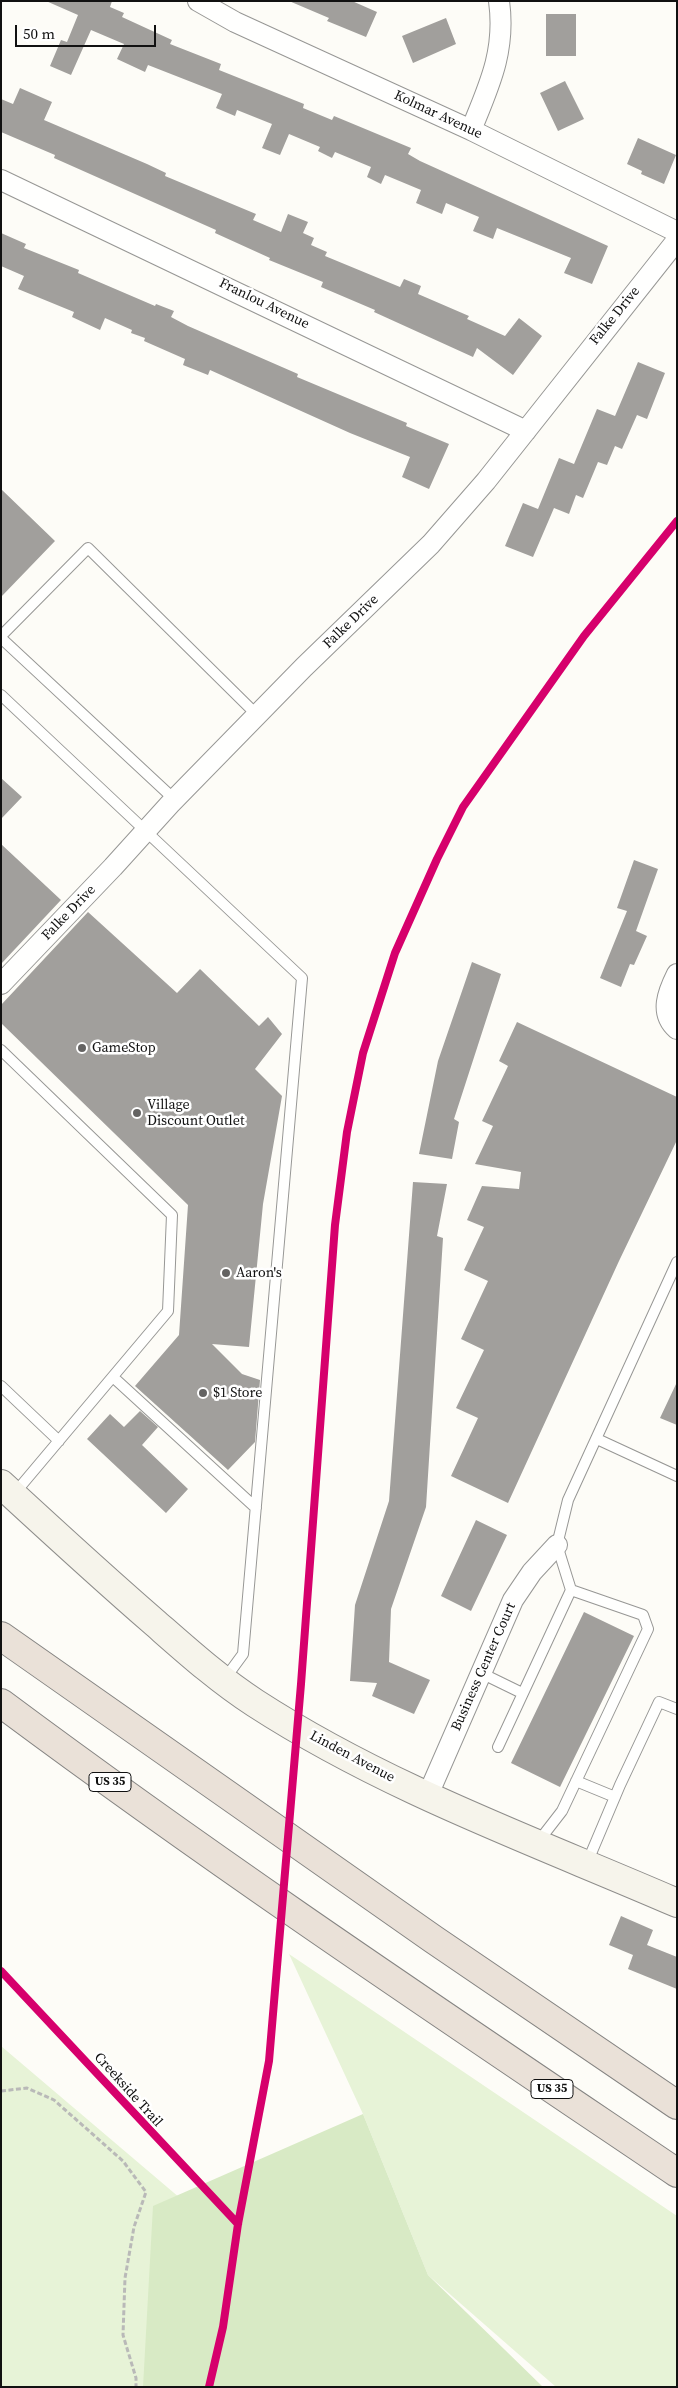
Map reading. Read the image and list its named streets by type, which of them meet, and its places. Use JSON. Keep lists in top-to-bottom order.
{
  "streets": {
    "highway": ["US 35"],
    "main road": ["Linden Avenue"],
    "street": [
      "Kolmar Avenue",
      "Franlou Avenue",
      "Falke Drive",
      "Business Center Court"
    ],
    "cycle path": ["Creekside Trail"]
  },
  "crossings": [
    ["Franlou Avenue", "Falke Drive"],
    ["Business Center Court", "Linden Avenue"]
  ],
  "places": [
    "GameStop",
    "Village Discount Outlet",
    "Aaron's",
    "$1 Store"
  ],
  "scale_bar": "50 m"
}
